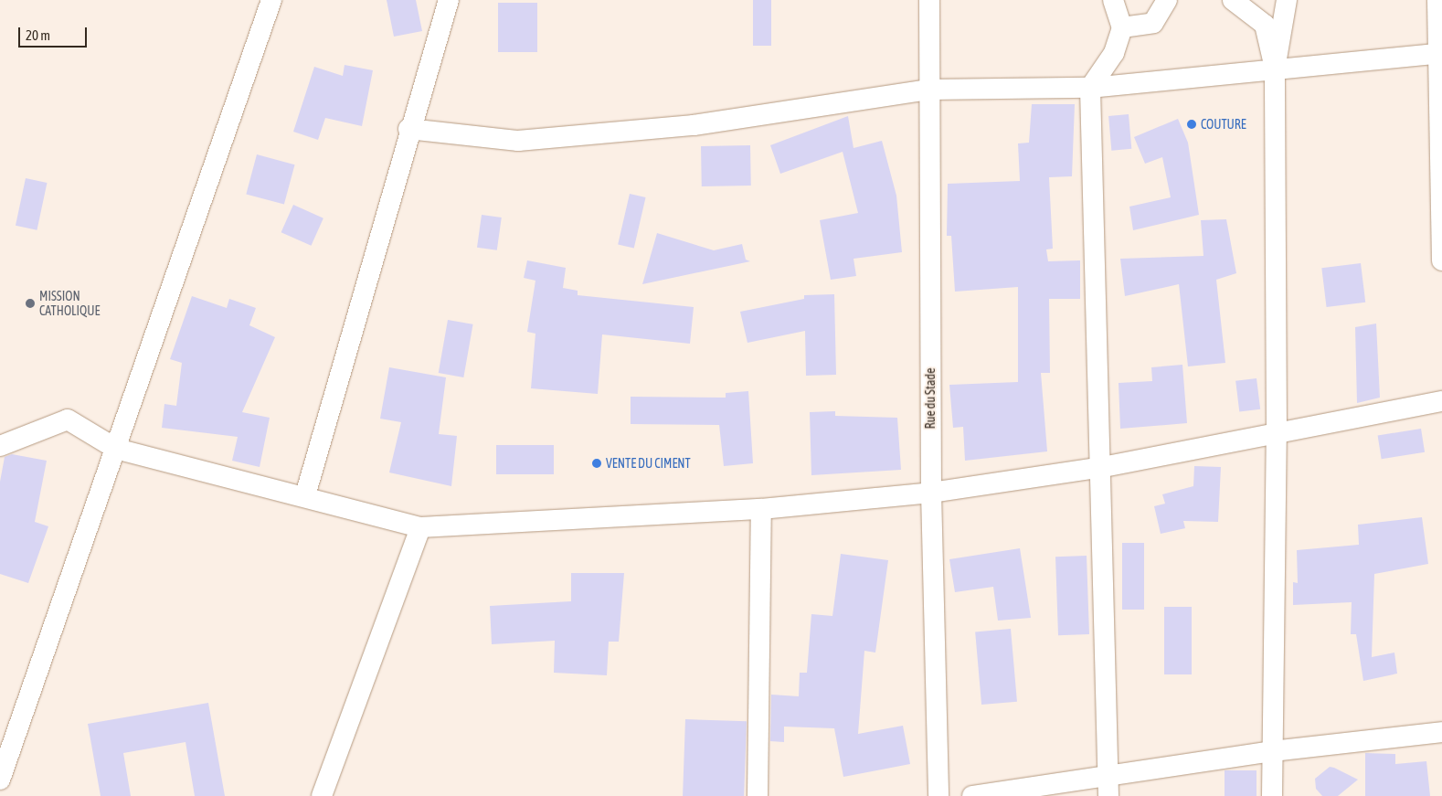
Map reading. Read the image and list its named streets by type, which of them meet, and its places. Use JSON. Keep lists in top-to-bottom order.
{
  "streets": {
    "street": ["Rue du Stade"]
  },
  "places": ["COUTURE", "MISSION CATHOLIQUE", "VENTE DU CIMENT"],
  "scale_bar": "20 m"
}
